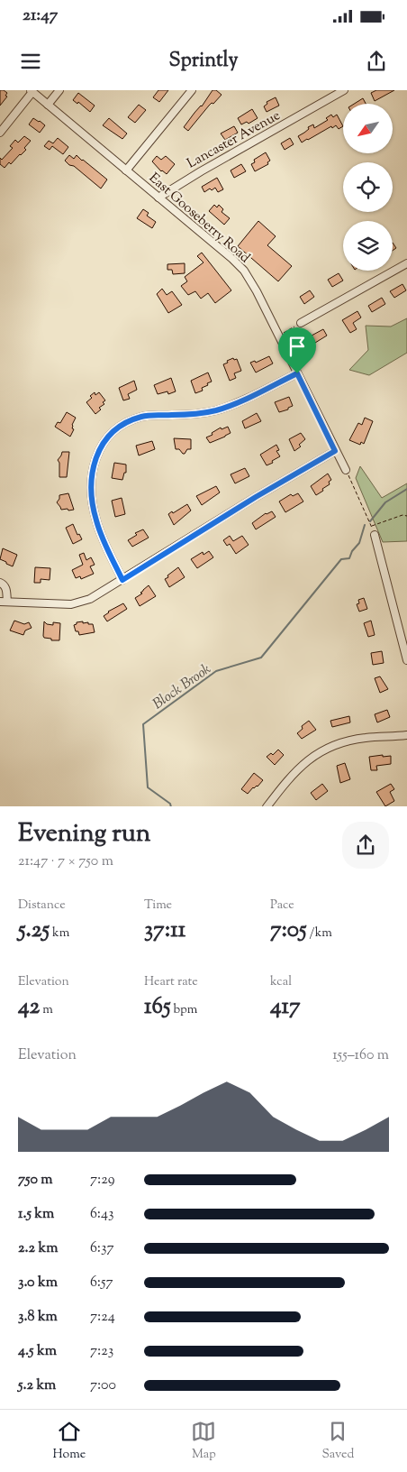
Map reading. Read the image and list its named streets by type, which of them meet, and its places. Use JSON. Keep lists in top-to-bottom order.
{
  "streets": {
    "street": ["Lancaster Avenue", "East Gooseberry Road"]
  },
  "crossings": [
    ["Lancaster Avenue", "East Gooseberry Road"]
  ],
  "water": ["Block Brook"],
  "north": "bottom left",
  "page": {
    "status": "21:47",
    "header": "Sprintly",
    "heading": ["Evening run", "21:47 · 7 × 750 m"],
    "stats": [
      ["Distance", "5.25 km"],
      ["Time", "37:11"],
      ["Pace", "7:05 /km"],
      ["Elevation", "42 m"],
      ["Heart rate", "165 bpm"],
      ["kcal", "417"]
    ],
    "chart": ["Elevation", "155–160 m"],
    "list": [
      {
        "name": "750 m",
        "note": "7:29"
      },
      {
        "name": "1.5 km",
        "note": "6:43"
      },
      {
        "name": "2.2 km",
        "note": "6:37"
      },
      {
        "name": "3.0 km",
        "note": "6:57"
      },
      {
        "name": "3.8 km",
        "note": "7:24"
      },
      {
        "name": "4.5 km",
        "note": "7:23"
      },
      {
        "name": "5.2 km",
        "note": "7:00"
      }
    ],
    "tabs": ["Home", "Map", "Saved"]
  }
}
